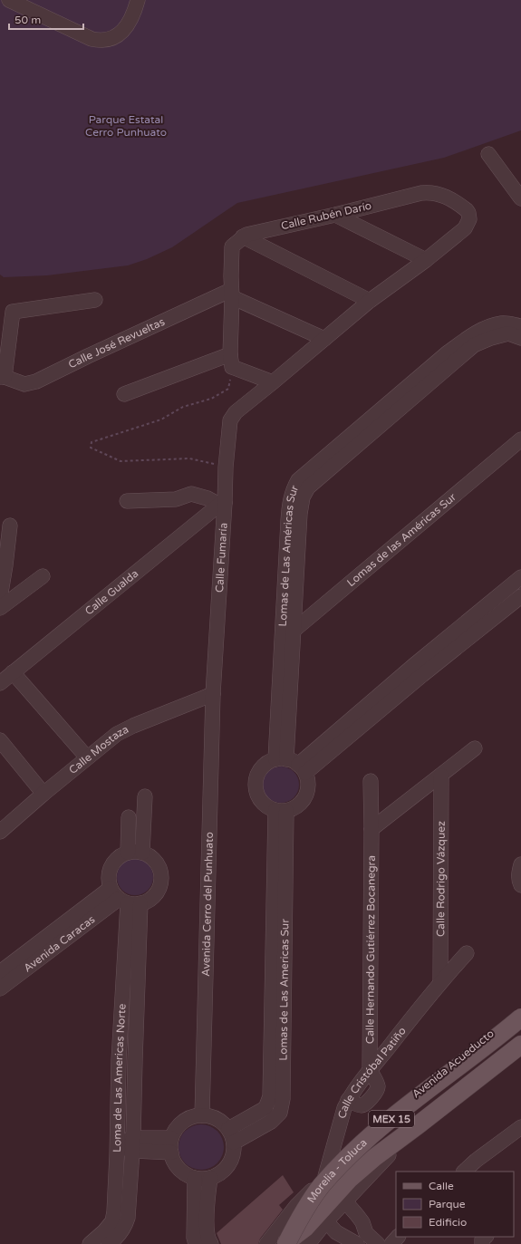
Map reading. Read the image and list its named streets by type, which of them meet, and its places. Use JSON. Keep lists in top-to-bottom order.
{
  "streets": {
    "main road": ["MEX 15", "Morelia - Toluca"],
    "street": [
      "Calle Rubén Darío",
      "Calle José Revueltas",
      "Lomas de las Américas Sur",
      "Lomas de Las Américas Sur",
      "Calle Fumaría",
      "Calle Gualda",
      "Calle Mostaza",
      "Calle Rodrigo Vázquez",
      "Avenida Cerro del Punhuato",
      "Avenida Caracas",
      "Calle Hernando Gutiérrez Bocanegra",
      "Lomas de Las Americas Sur",
      "Avenida Acueducto",
      "Calle Cristóbal Patiño",
      "Loma de Las Americas Norte"
    ]
  },
  "crossings": [
    ["Lomas de las Américas Sur", "Lomas de Las Américas Sur"],
    ["Lomas de Las Américas Sur", "Lomas de Las Americas Sur"],
    ["Calle Fumaría", "Calle Gualda"],
    ["Calle Fumaría", "Calle Mostaza"],
    ["Calle Fumaría", "Avenida Cerro del Punhuato"],
    ["Calle Mostaza", "Avenida Cerro del Punhuato"],
    ["Calle Rodrigo Vázquez", "Calle Cristóbal Patiño"],
    ["Avenida Cerro del Punhuato", "Lomas de Las Americas Sur"],
    ["Avenida Caracas", "Loma de Las Americas Norte"],
    ["Calle Hernando Gutiérrez Bocanegra", "Calle Cristóbal Patiño"],
    ["Avenida Acueducto", "Calle Cristóbal Patiño"]
  ],
  "parks": ["Parque Estatal Cerro Punhuato"],
  "legend": ["Calle", "Parque", "Edificio"],
  "scale_bar": "50 m"
}
